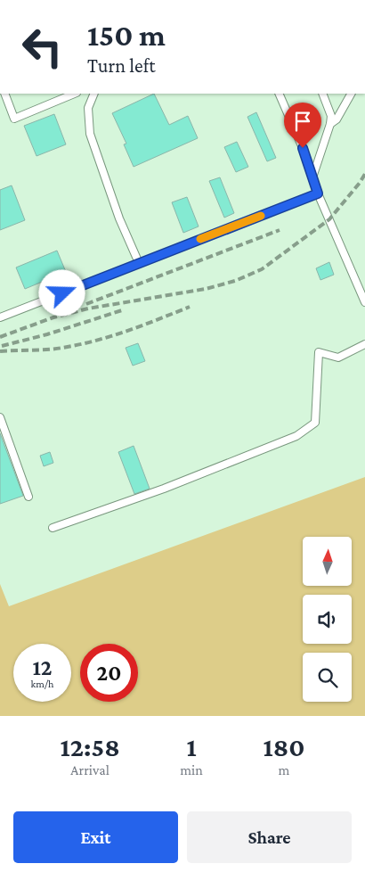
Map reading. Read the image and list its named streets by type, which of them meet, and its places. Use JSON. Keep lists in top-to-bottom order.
{
  "north": "top",
  "page": {
    "turn": ["150 m", "Turn left"],
    "speed": "12 km/h",
    "limit": "20",
    "eta": [
      "12:58",
      "Arrival",
      "1",
      "min",
      "180",
      "m"
    ],
    "buttons": ["Exit", "Share"]
  }
}
